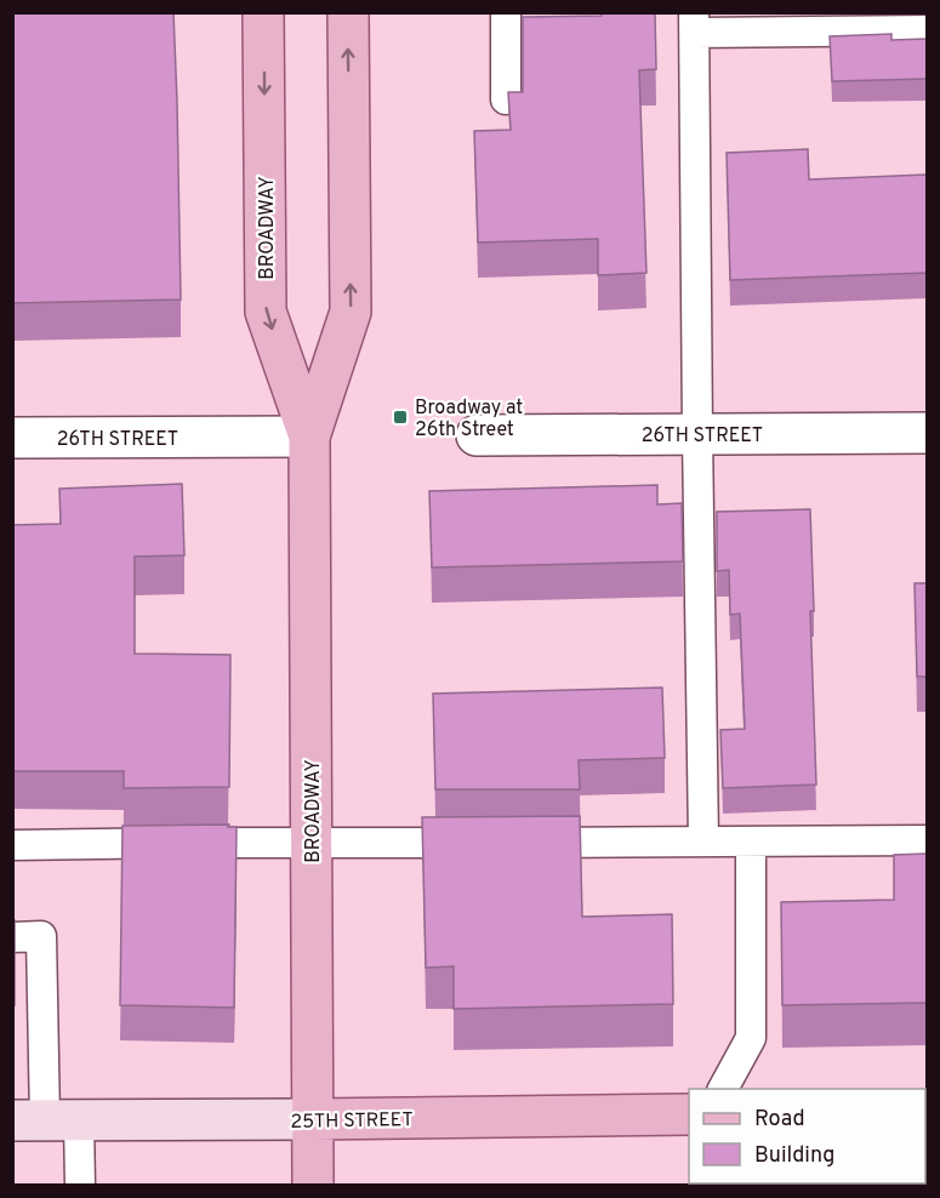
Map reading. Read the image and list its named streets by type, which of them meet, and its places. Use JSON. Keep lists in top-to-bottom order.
{
  "streets": {
    "main road": ["BROADWAY", "25TH STREET"],
    "street": ["26TH STREET"]
  },
  "crossings": [
    ["BROADWAY", "26TH STREET"],
    ["BROADWAY", "25TH STREET"]
  ],
  "places": {
    "transit": ["Broadway at 26th Street"]
  },
  "legend": ["Road", "Building"]
}
